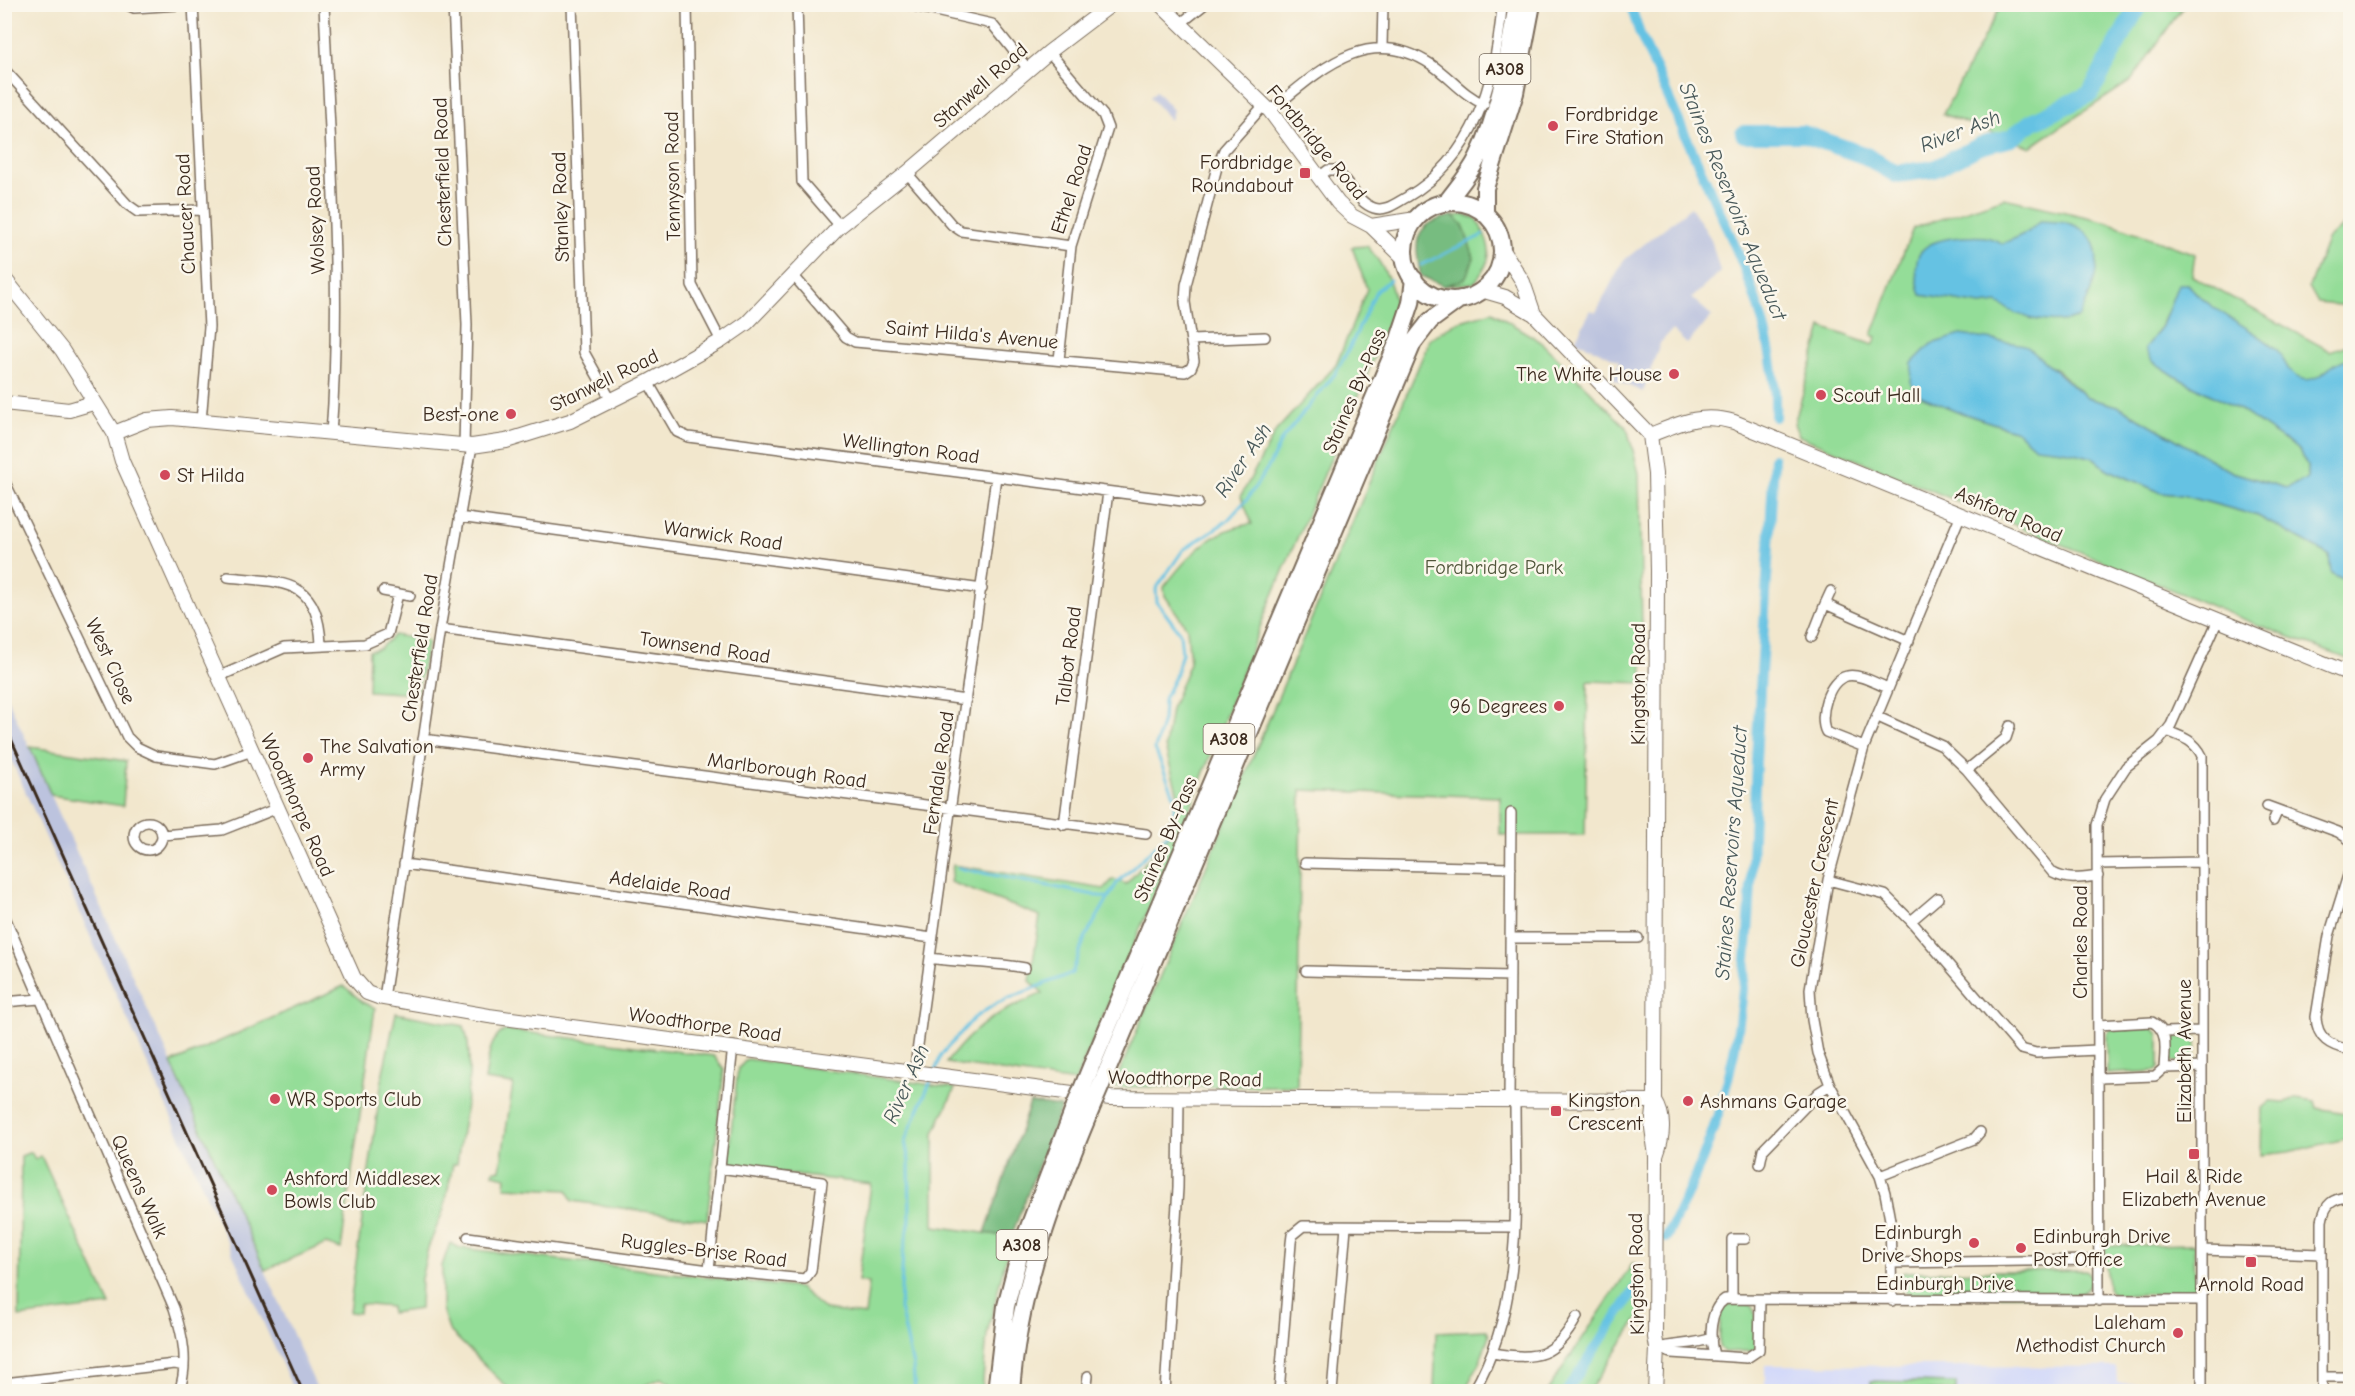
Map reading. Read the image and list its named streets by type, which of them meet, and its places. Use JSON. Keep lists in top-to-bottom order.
{
  "streets": {
    "highway": ["A308", "Staines By-Pass"],
    "street": [
      "Stanwell Road",
      "Fordbridge Road",
      "Chesterfield Road",
      "Tennyson Road",
      "Ethel Road",
      "Stanley Road",
      "Chaucer Road",
      "Wolsey Road",
      "Saint Hilda's Avenue",
      "Wellington Road",
      "Ashford Road",
      "Warwick Road",
      "Townsend Road",
      "Talbot Road",
      "West Close",
      "Kingston Road",
      "Marlborough Road",
      "Ferndale Road",
      "Woodthorpe Road",
      "Gloucester Crescent",
      "Adelaide Road",
      "Charles Road",
      "Elizabeth Avenue",
      "Queens Walk",
      "Ruggles-Brise Road",
      "Edinburgh Drive"
    ]
  },
  "crossings": [
    ["A308", "Fordbridge Road"],
    ["A308", "Staines By-Pass"],
    ["Stanwell Road", "Chesterfield Road"],
    ["Stanwell Road", "Tennyson Road"],
    ["Stanwell Road", "Ethel Road"],
    ["Stanwell Road", "Stanley Road"],
    ["Stanwell Road", "Chaucer Road"],
    ["Stanwell Road", "Wolsey Road"],
    ["Stanwell Road", "Saint Hilda's Avenue"],
    ["Stanwell Road", "Wellington Road"],
    ["Stanwell Road", "Woodthorpe Road"],
    ["Fordbridge Road", "Staines By-Pass"],
    ["Chesterfield Road", "Warwick Road"],
    ["Chesterfield Road", "Townsend Road"],
    ["Chesterfield Road", "Marlborough Road"],
    ["Chesterfield Road", "Woodthorpe Road"],
    ["Chesterfield Road", "Adelaide Road"],
    ["Ethel Road", "Saint Hilda's Avenue"],
    ["Wellington Road", "Talbot Road"],
    ["Wellington Road", "Ferndale Road"],
    ["Ashford Road", "Kingston Road"],
    ["Ashford Road", "Gloucester Crescent"],
    ["Ashford Road", "Charles Road"],
    ["Warwick Road", "Ferndale Road"],
    ["Townsend Road", "Ferndale Road"],
    ["Talbot Road", "Marlborough Road"],
    ["West Close", "Woodthorpe Road"],
    ["Kingston Road", "Woodthorpe Road"],
    ["Marlborough Road", "Ferndale Road"],
    ["Ferndale Road", "Woodthorpe Road"],
    ["Ferndale Road", "Adelaide Road"],
    ["Gloucester Crescent", "Edinburgh Drive"],
    ["Charles Road", "Elizabeth Avenue"],
    ["Charles Road", "Edinburgh Drive"],
    ["Elizabeth Avenue", "Edinburgh Drive"]
  ],
  "water": ["River Ash", "Staines Reservoirs Aqueduct"],
  "parks": ["Fordbridge Park"],
  "places": {
    "other": [
      "Fordbridge Fire Station",
      "The White House",
      "Scout Hall",
      "Best-one",
      "St Hilda",
      "96 Degrees",
      "The Salvation Army",
      "WR Sports Club",
      "Ashmans Garage",
      "Ashford Middlesex Bowls Club",
      "Edinburgh Drive Shops",
      "Edinburgh Drive Post Office",
      "Laleham Methodist Church"
    ],
    "transit": [
      "Fordbridge Roundabout",
      "Kingston Crescent",
      "Hail & Ride Elizabeth Avenue",
      "Arnold Road"
    ]
  }
}
